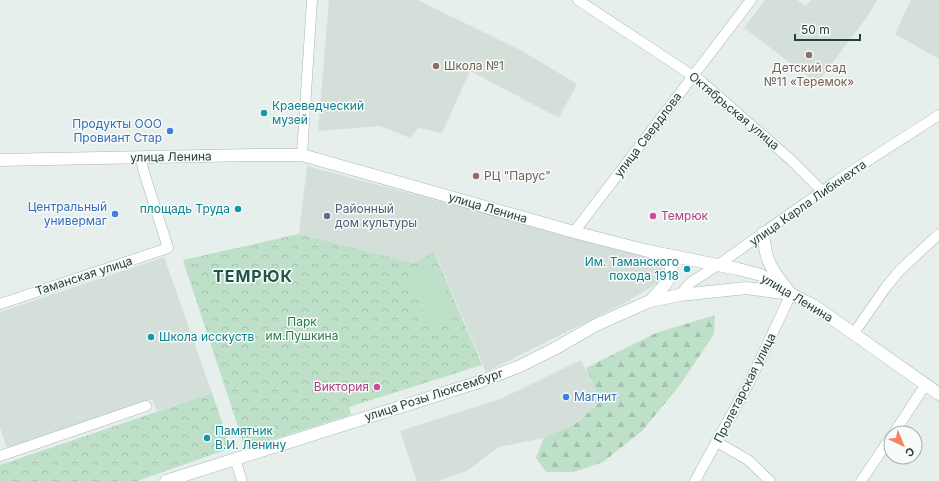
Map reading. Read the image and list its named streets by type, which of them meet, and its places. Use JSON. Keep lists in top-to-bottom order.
{
  "streets": {
    "main road": ["улица Ленина", "улица Розы Люксембург"],
    "street": [
      "Октябрьская улица",
      "улица Свердлова",
      "улица Карла Либкнехта",
      "Таманская улица",
      "Пролетарская улица"
    ]
  },
  "crossings": [
    ["Октябрьская улица", "улица Свердлова"],
    ["Октябрьская улица", "улица Карла Либкнехта"],
    ["улица Свердлова", "улица Ленина"],
    ["улица Ленина", "улица Карла Либкнехта"],
    ["улица Ленина", "Таманская улица"],
    ["улица Ленина", "Пролетарская улица"],
    ["улица Ленина", "улица Розы Люксембург"],
    ["улица Карла Либкнехта", "улица Розы Люксембург"],
    ["Пролетарская улица", "улица Розы Люксембург"]
  ],
  "districts": ["ТЕМРЮК"],
  "parks": ["Парк им.Пушкина"],
  "places": [
    "Детский сад №11 «Теремок»",
    "Школа №1",
    "Краеведческий музей",
    "Продукты ООО Провиант Стар",
    "РЦ \"Парус\"",
    "площадь Труда",
    "Центральный универмаг",
    "Районный дом культуры",
    "Темрюк",
    "Им. Таманского похода 1918",
    "Школа исскуств",
    "Виктория",
    "Магнит",
    "Памятник В.И. Ленину"
  ],
  "scale_bar": "50 m",
  "north": "bottom right"
}
